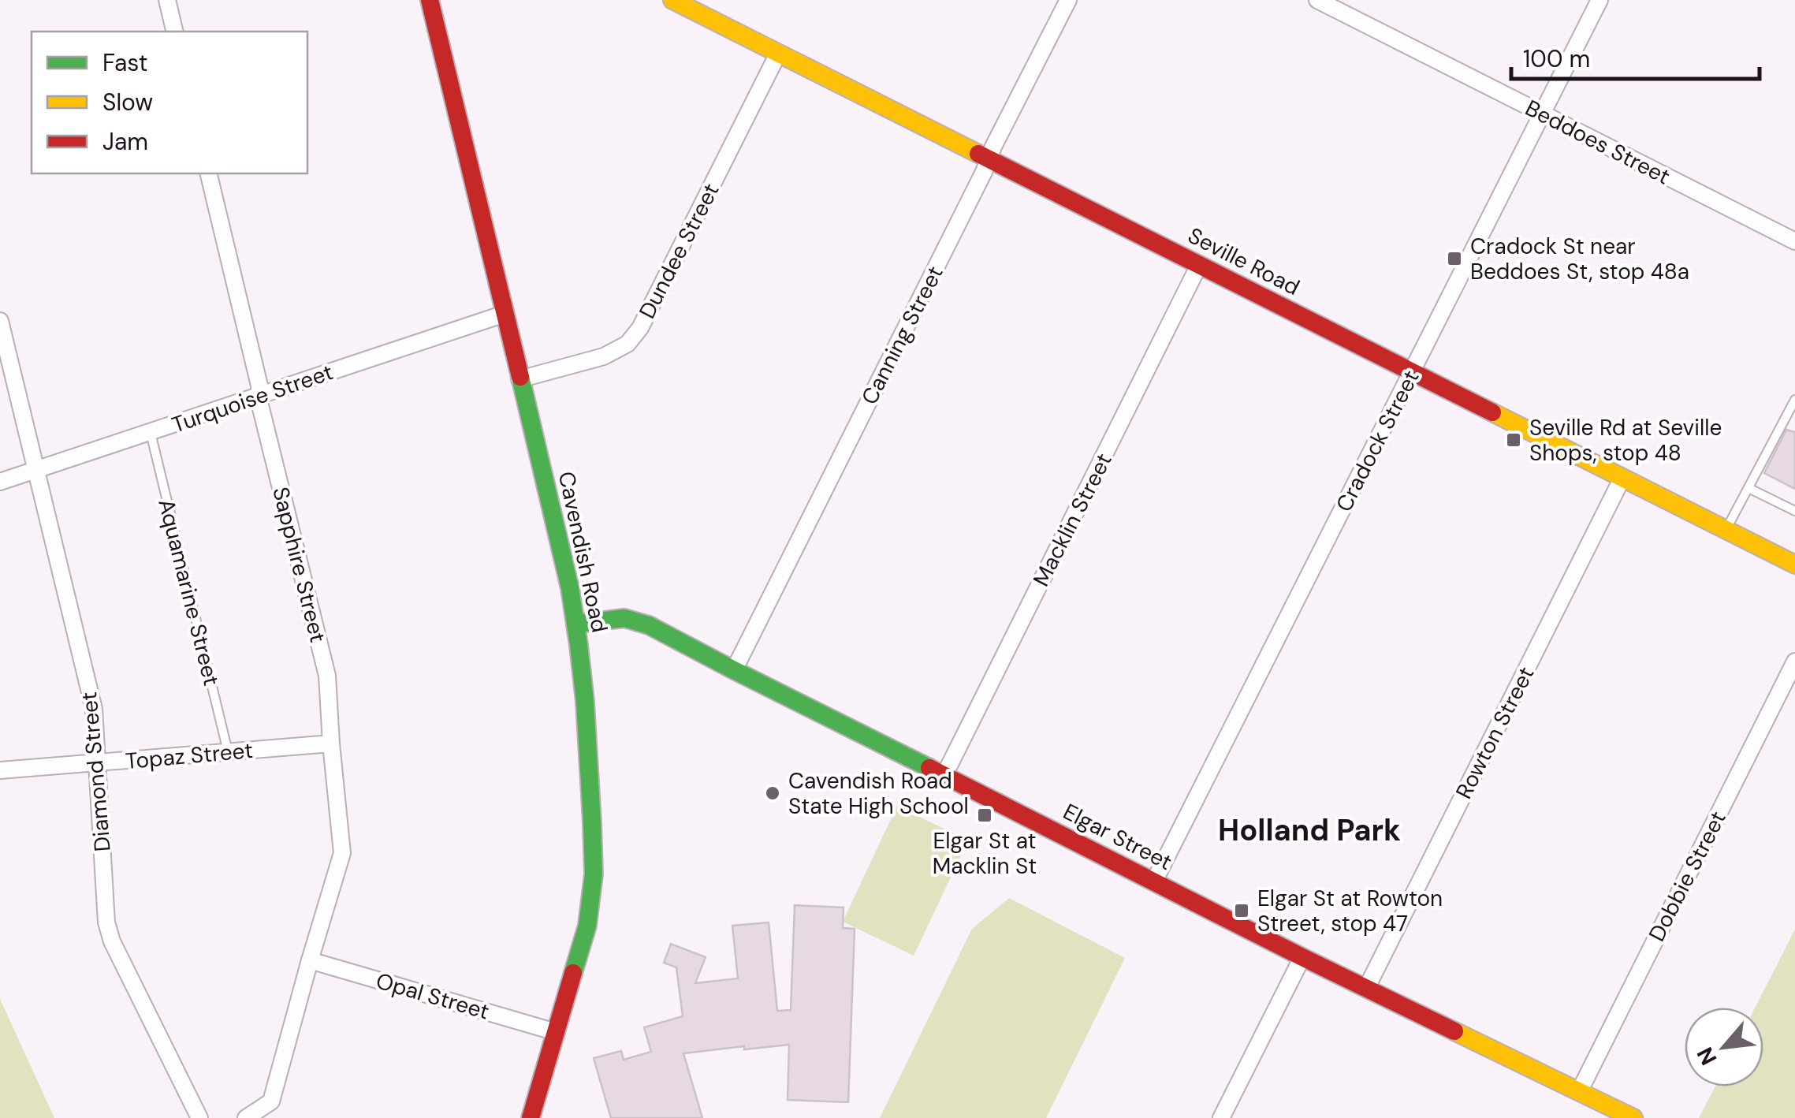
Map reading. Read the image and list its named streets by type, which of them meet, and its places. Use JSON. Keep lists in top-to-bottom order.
{
  "streets": {
    "street": [
      "Beddoes Street",
      "Dundee Street",
      "Seville Road",
      "Canning Street",
      "Turquoise Street",
      "Cradock Street",
      "Macklin Street",
      "Cavendish Road",
      "Sapphire Street",
      "Rowton Street",
      "Topaz Street",
      "Diamond Street",
      "Elgar Street",
      "Dobbie Street",
      "Opal Street"
    ],
    "lane": ["Aquamarine Street"]
  },
  "crossings": [
    ["Beddoes Street", "Cradock Street"],
    ["Dundee Street", "Seville Road"],
    ["Dundee Street", "Cavendish Road"],
    ["Seville Road", "Canning Street"],
    ["Seville Road", "Cradock Street"],
    ["Seville Road", "Macklin Street"],
    ["Seville Road", "Rowton Street"],
    ["Canning Street", "Elgar Street"],
    ["Turquoise Street", "Cavendish Road"],
    ["Turquoise Street", "Sapphire Street"],
    ["Turquoise Street", "Aquamarine Street"],
    ["Turquoise Street", "Diamond Street"],
    ["Cradock Street", "Elgar Street"],
    ["Macklin Street", "Elgar Street"],
    ["Cavendish Road", "Elgar Street"],
    ["Cavendish Road", "Opal Street"],
    ["Sapphire Street", "Topaz Street"],
    ["Sapphire Street", "Opal Street"],
    ["Aquamarine Street", "Topaz Street"],
    ["Rowton Street", "Elgar Street"],
    ["Topaz Street", "Diamond Street"],
    ["Elgar Street", "Dobbie Street"]
  ],
  "districts": ["Holland Park"],
  "places": {
    "transit": [
      "Cradock St near Beddoes St, stop 48a",
      "Seville Rd at Seville Shops, stop 48",
      "Elgar St at Macklin St",
      "Elgar St at Rowton Street, stop 47"
    ],
    "other": ["Cavendish Road State High School"]
  },
  "legend": ["Fast", "Slow", "Jam"],
  "scale_bar": "100 m",
  "north": "bottom left"
}
